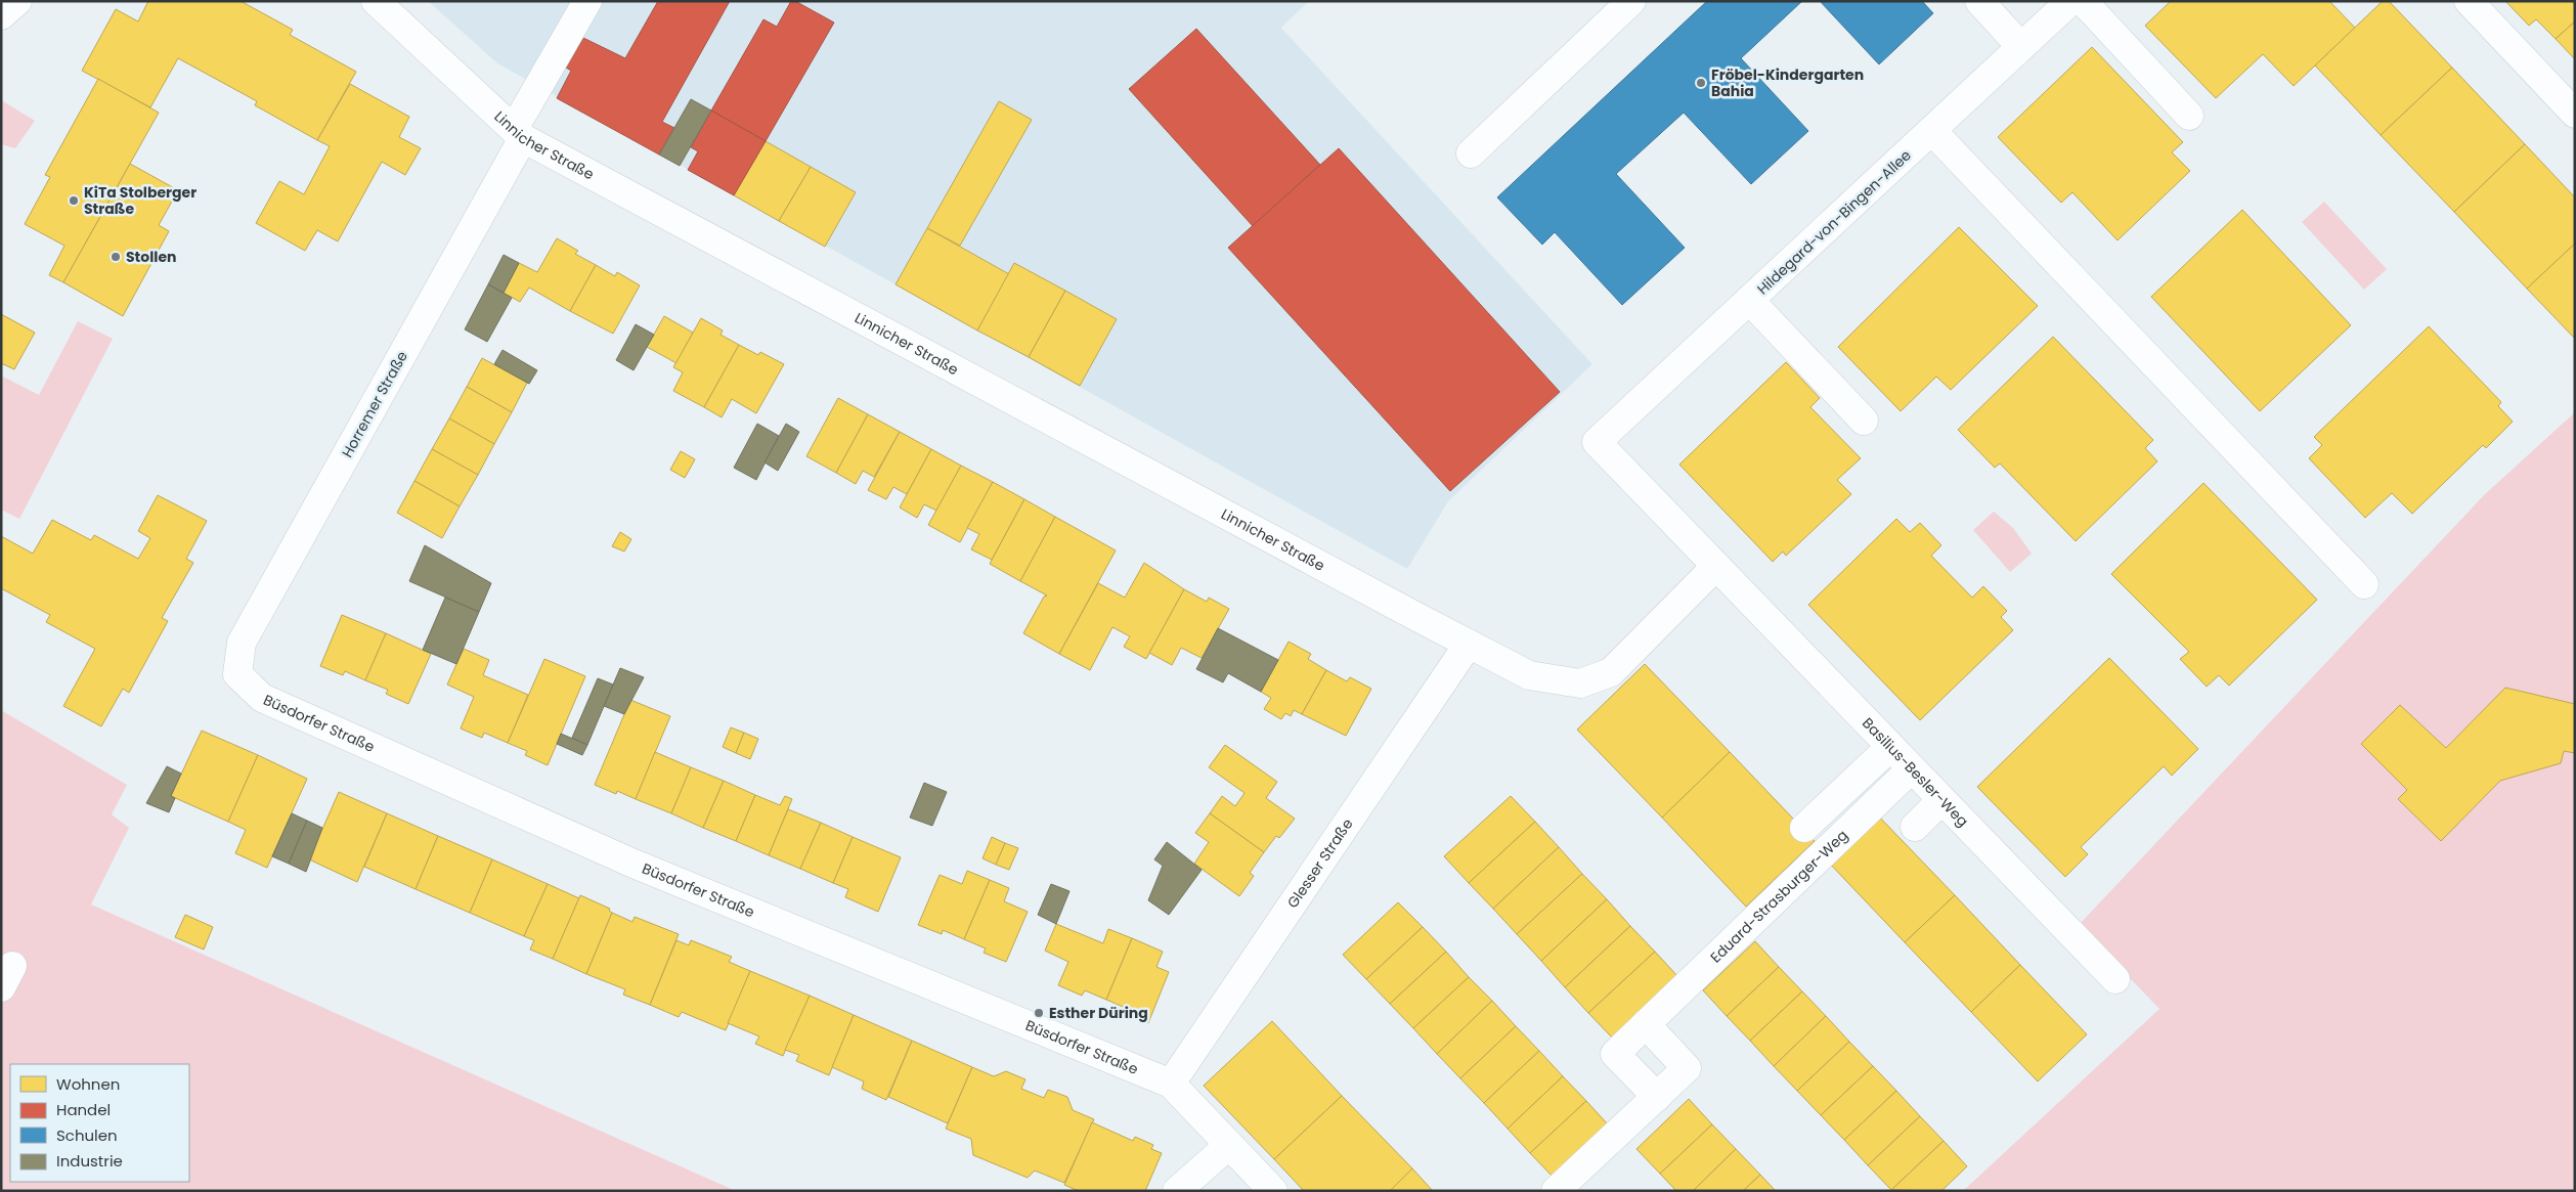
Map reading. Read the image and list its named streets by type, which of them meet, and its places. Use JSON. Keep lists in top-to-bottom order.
{
  "streets": {
    "street": [
      "Linnicher Straße",
      "Hildegard-von-Bingen-Allee",
      "Horremer Straße",
      "Büsdorfer Straße",
      "Basilius-Besler-Weg",
      "Glesser Straße",
      "Eduard-Strasburger-Weg"
    ]
  },
  "crossings": [
    ["Linnicher Straße", "Horremer Straße"],
    ["Linnicher Straße", "Glesser Straße"],
    ["Hildegard-von-Bingen-Allee", "Basilius-Besler-Weg"],
    ["Horremer Straße", "Büsdorfer Straße"],
    ["Büsdorfer Straße", "Glesser Straße"],
    ["Basilius-Besler-Weg", "Eduard-Strasburger-Weg"]
  ],
  "places": [
    "Fröbel-Kindergarten Bahia",
    "KiTa Stolberger Straße",
    "Stollen",
    "Esther Düring"
  ],
  "legend": [
    "Wohnen",
    "Handel",
    "Schulen",
    "Industrie"
  ]
}
